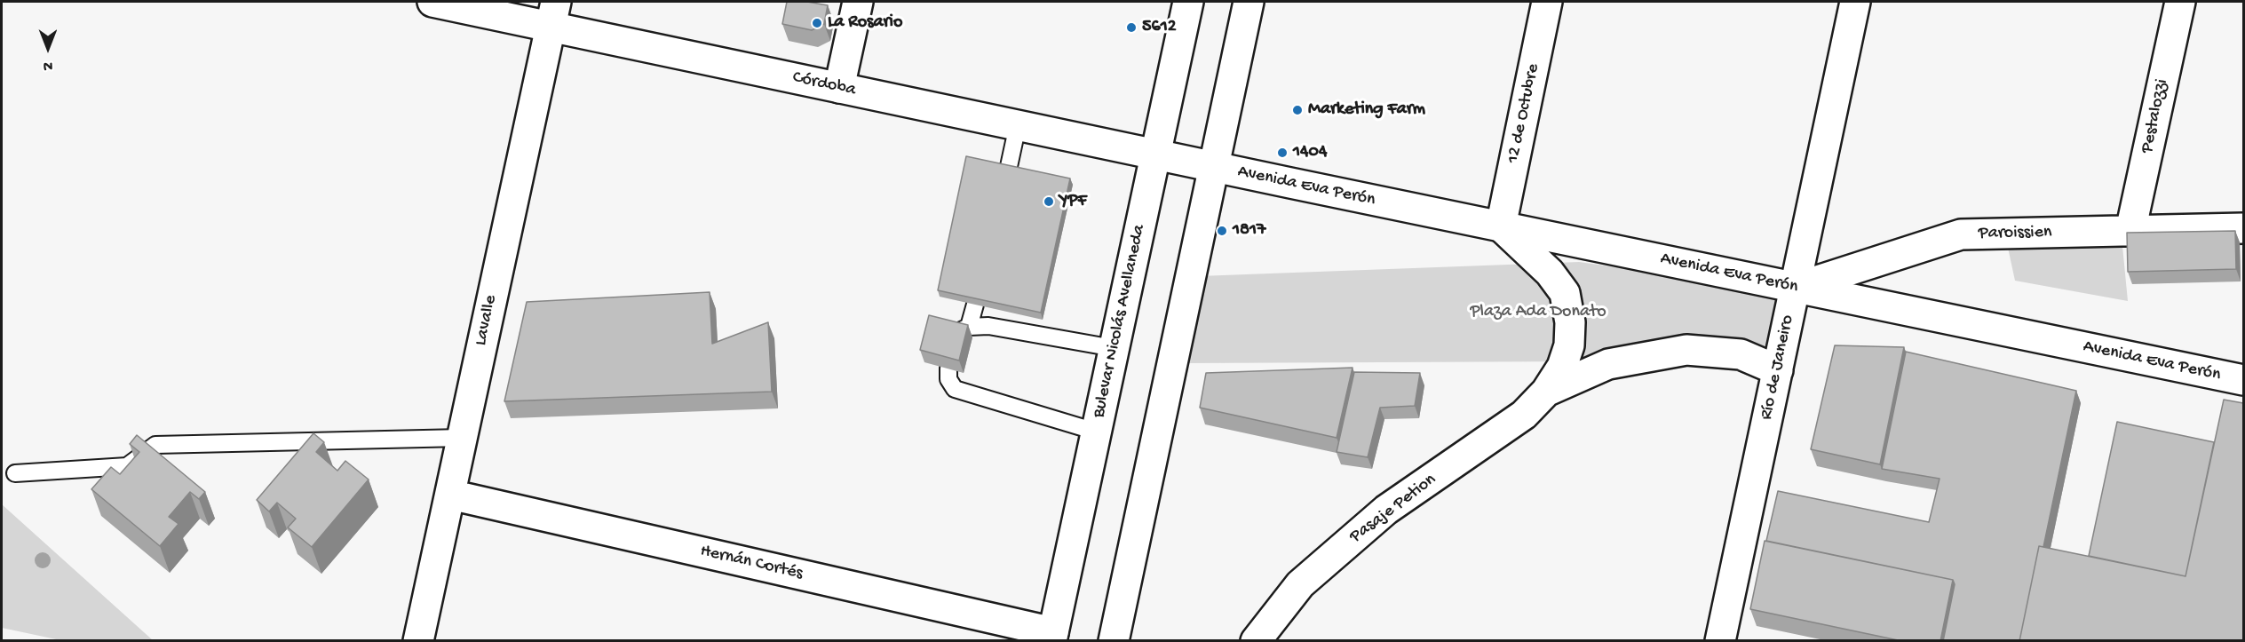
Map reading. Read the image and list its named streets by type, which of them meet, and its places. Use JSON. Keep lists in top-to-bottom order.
{
  "streets": {
    "street": [
      "Córdoba",
      "12 de Octubre",
      "Pestalozzi",
      "Avenida Eva Perón",
      "Paroissien",
      "Lavalle",
      "Bulevar Nicolás Avellaneda",
      "Río de Janeiro",
      "Pasaje Petion",
      "Hernán Cortés"
    ]
  },
  "crossings": [
    ["Córdoba", "Avenida Eva Perón"],
    ["Córdoba", "Lavalle"],
    ["Córdoba", "Bulevar Nicolás Avellaneda"],
    ["12 de Octubre", "Avenida Eva Perón"],
    ["12 de Octubre", "Pasaje Petion"],
    ["Pestalozzi", "Paroissien"],
    ["Avenida Eva Perón", "Paroissien"],
    ["Avenida Eva Perón", "Río de Janeiro"],
    ["Avenida Eva Perón", "Pasaje Petion"],
    ["Paroissien", "Río de Janeiro"],
    ["Lavalle", "Hernán Cortés"],
    ["Bulevar Nicolás Avellaneda", "Hernán Cortés"],
    ["Río de Janeiro", "Pasaje Petion"]
  ],
  "parks": ["Plaza Ada Donato"],
  "places": [
    "La Rosario",
    "5612",
    "Marketing Farm",
    "1404",
    "YPF",
    "1817"
  ],
  "north": "bottom"
}
